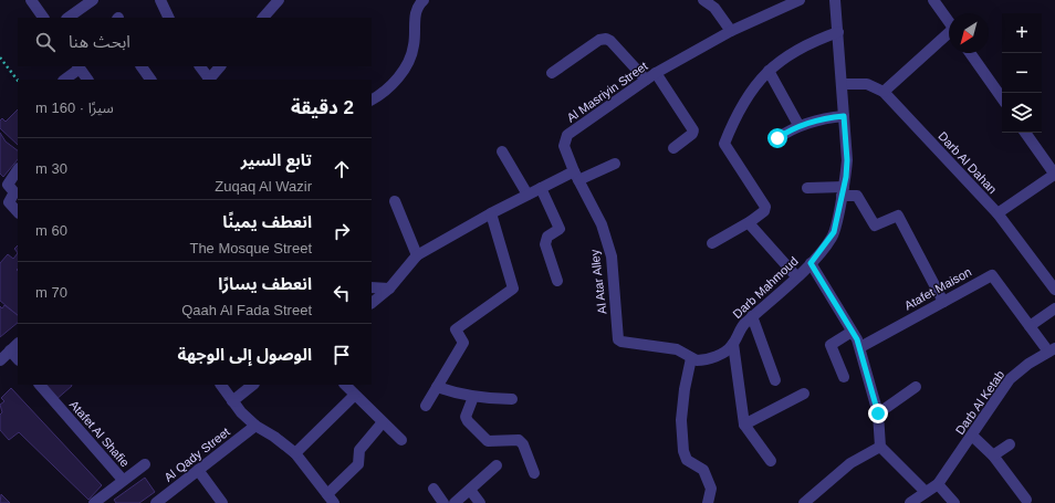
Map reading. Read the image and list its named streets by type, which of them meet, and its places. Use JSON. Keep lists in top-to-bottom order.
{
  "streets": {
    "street": [
      "Al Masriyin Street",
      "Darb Al Dahan",
      "Al Atar Alley",
      "Darb Mahmoud",
      "Atafet Maison",
      "Darb Al Ketab",
      "Atafet Al Shafie",
      "Al Qady Street"
    ]
  },
  "crossings": [
    ["Al Masriyin Street", "Al Atar Alley"],
    ["Darb Al Dahan", "Darb Mahmoud"],
    ["Atafet Maison", "Darb Al Ketab"]
  ],
  "north": "bottom left",
  "page": {
    "map_buttons": ["+", "−"],
    "search": "ابحث هنا",
    "heading": ["2 دقيقة", "سيرًا · 160 m"],
    "list": [
      ["تابع السير", "Zuqaq Al Wazir", "30 m"],
      ["انعطف يمينًا", "The Mosque Street", "60 m"],
      ["انعطف يسارًا", "Qaah Al Fada Street", "70 m"],
      "الوصول إلى الوجهة"
    ]
  }
}
